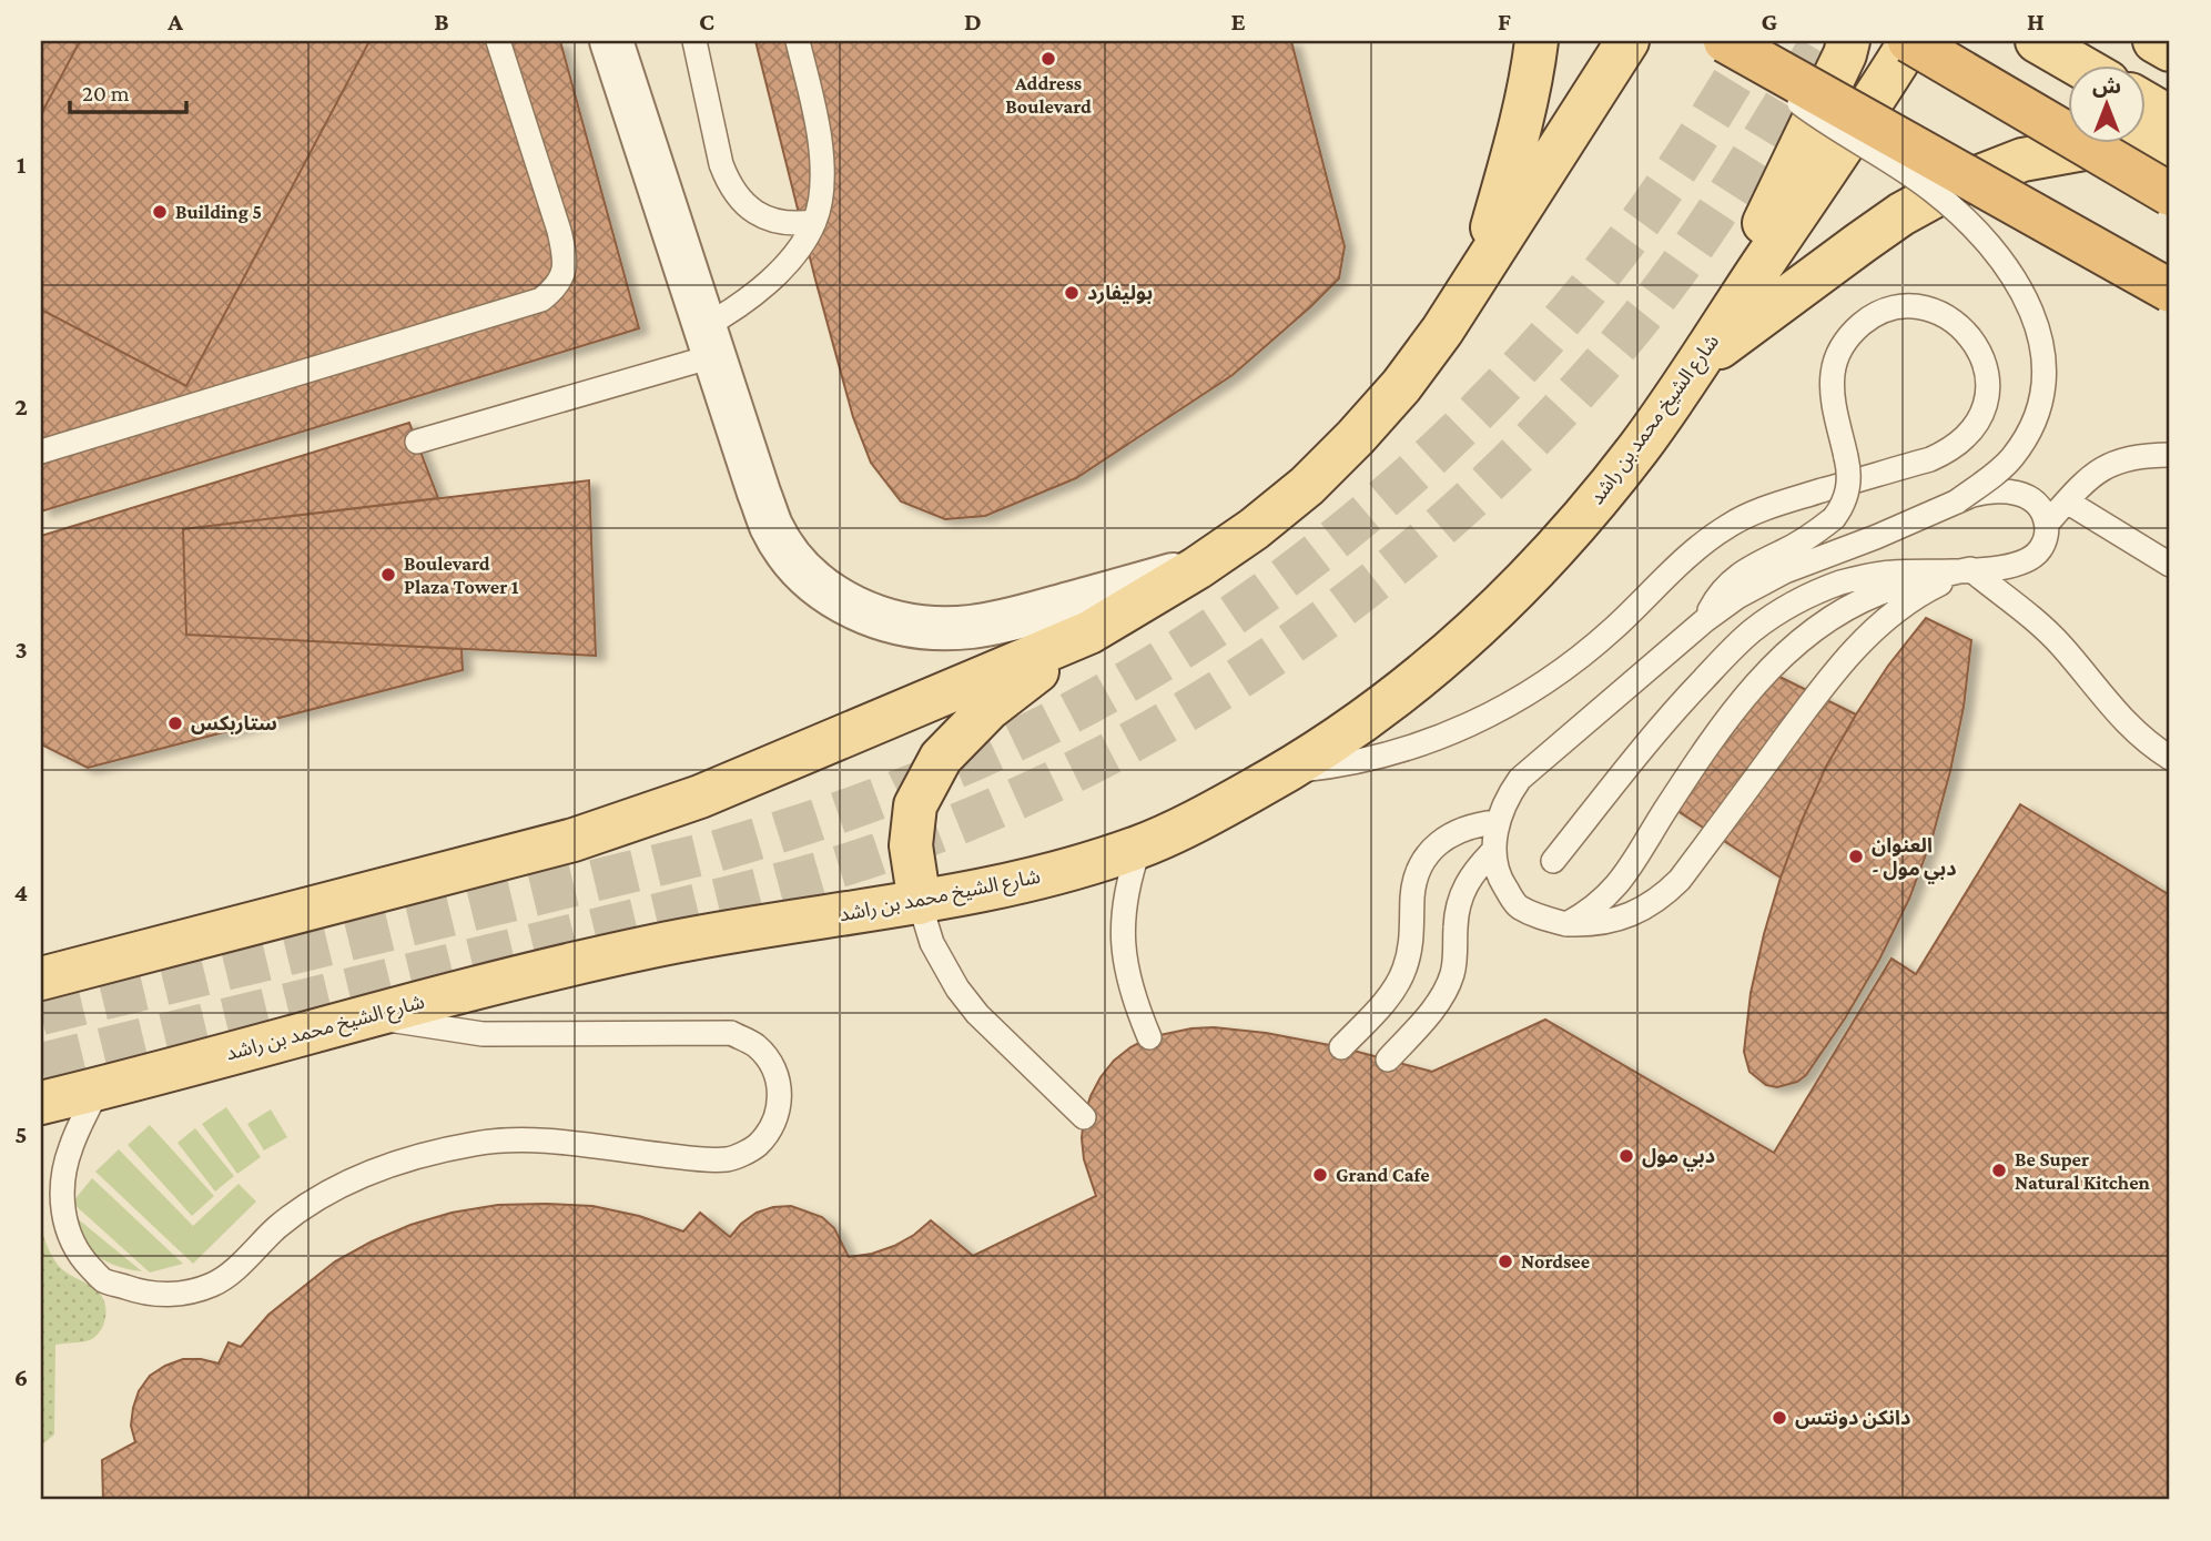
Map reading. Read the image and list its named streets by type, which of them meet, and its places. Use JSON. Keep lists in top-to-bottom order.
{
  "streets": {
    "main road": ["شارع الشيخ محمد بن راشد"]
  },
  "places": [
    "Address Boulevard",
    "Building 5",
    "بوليفارد",
    "Boulevard Plaza Tower 1",
    "ستاربكس",
    "العنوان - دبي مول",
    "دبي مول",
    "Be Super Natural Kitchen",
    "Grand Cafe",
    "Nordsee",
    "دانكن دونتس"
  ],
  "scale_bar": "20 m",
  "north": "top",
  "grid": {
    "columns": [
      "A",
      "B",
      "C",
      "D",
      "E",
      "F",
      "G",
      "H"
    ],
    "rows": [
      "1",
      "2",
      "3",
      "4",
      "5",
      "6"
    ]
  }
}
